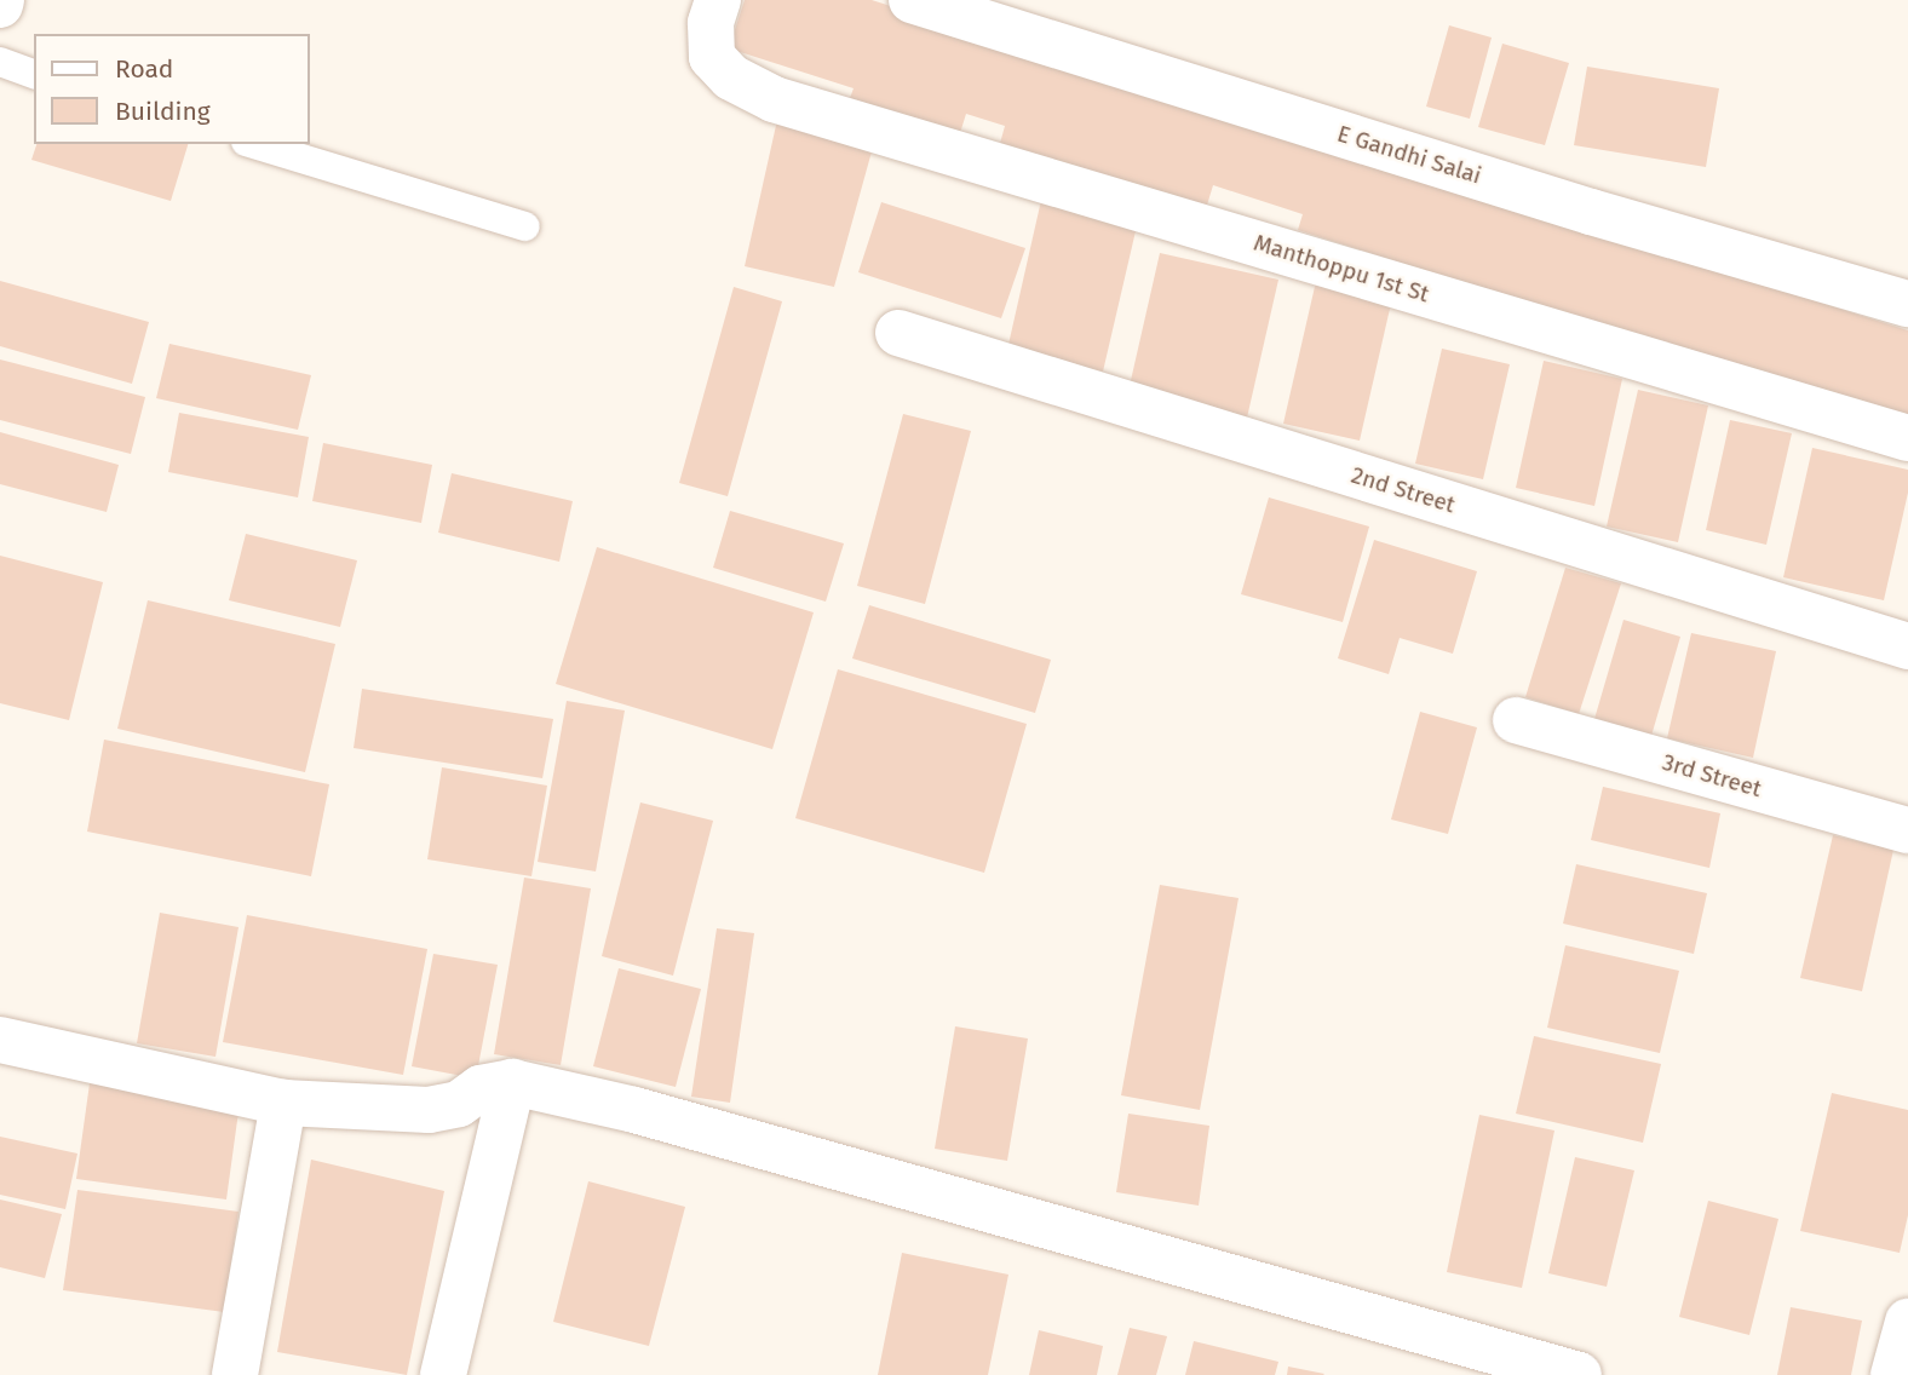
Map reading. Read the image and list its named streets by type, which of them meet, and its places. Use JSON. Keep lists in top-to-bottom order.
{
  "streets": {
    "street": [
      "E Gandhi Salai",
      "Manthoppu 1st St",
      "2nd Street",
      "3rd Street"
    ]
  },
  "legend": ["Road", "Building"]
}
